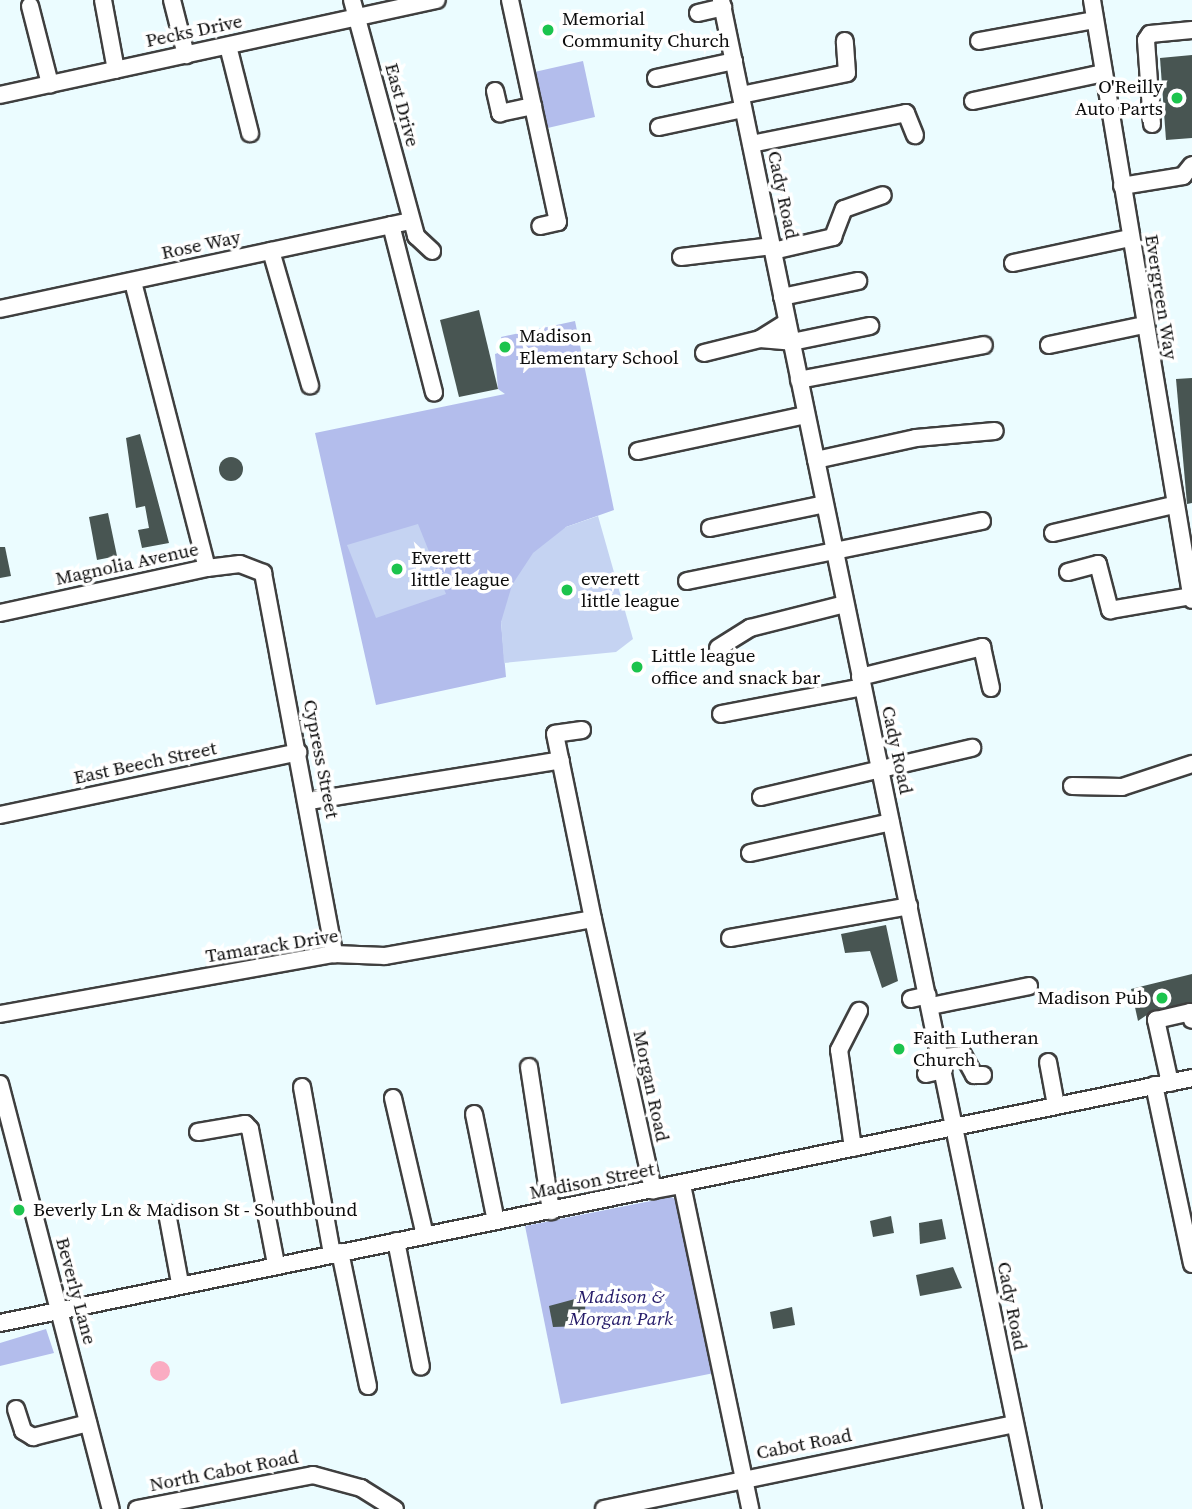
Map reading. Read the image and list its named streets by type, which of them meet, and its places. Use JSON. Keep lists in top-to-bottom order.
{
  "streets": {
    "street": [
      "Pecks Drive",
      "East Drive",
      "Cady Road",
      "Rose Way",
      "Evergreen Way",
      "Magnolia Avenue",
      "Cypress Street",
      "East Beech Street",
      "Tamarack Drive",
      "Morgan Road",
      "Madison Street",
      "Beverly Lane",
      "Cabot Road",
      "North Cabot Road"
    ]
  },
  "crossings": [
    ["Pecks Drive", "East Drive"],
    ["East Drive", "Rose Way"],
    ["Cady Road", "Madison Street"],
    ["Cady Road", "Cabot Road"],
    ["Magnolia Avenue", "Cypress Street"],
    ["Cypress Street", "East Beech Street"],
    ["Cypress Street", "Tamarack Drive"],
    ["Tamarack Drive", "Morgan Road"],
    ["Morgan Road", "Madison Street"],
    ["Madison Street", "Beverly Lane"]
  ],
  "parks": ["Madison & Morgan Park"],
  "places": [
    "Memorial Community Church",
    "O'Reilly Auto Parts",
    "Madison Elementary School",
    "Everett little league",
    "everett little league",
    "Little league office and snack bar",
    "Madison Pub",
    "Faith Lutheran Church",
    "Beverly Ln & Madison St - Southbound"
  ]
}
